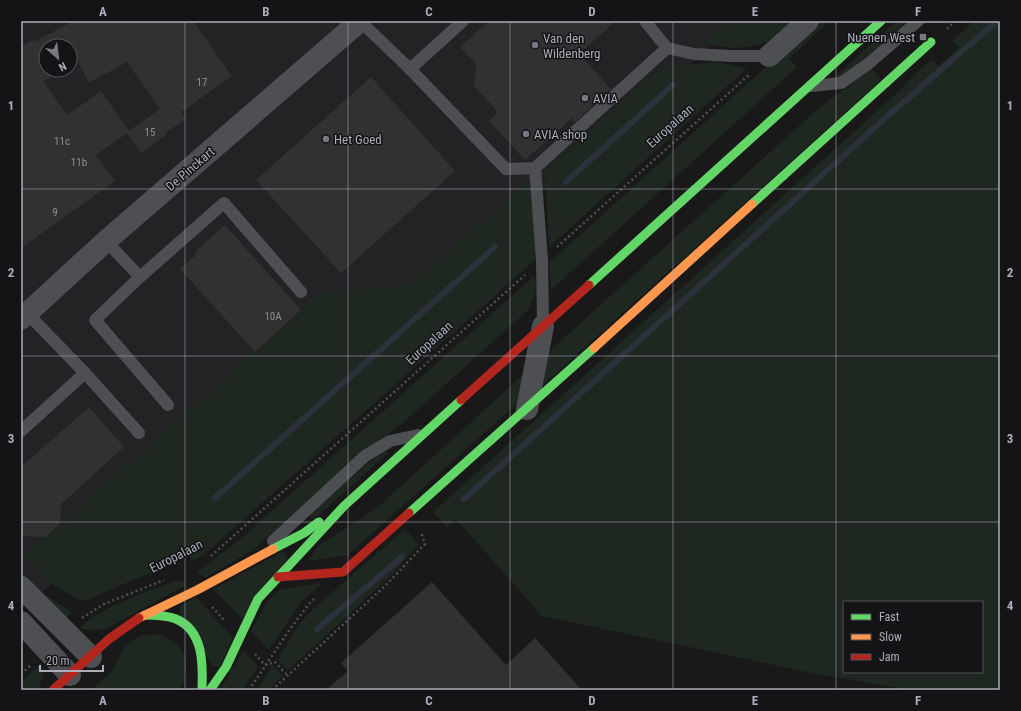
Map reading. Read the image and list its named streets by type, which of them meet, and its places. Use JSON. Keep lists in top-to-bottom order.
{
  "streets": {
    "street": ["De Pinckart"],
    "path": ["Europalaan"]
  },
  "places": {
    "transit": ["Nuenen West"],
    "other": [
      "Van den Wildenberg",
      "AVIA",
      "AVIA shop",
      "Het Goed"
    ]
  },
  "house_numbers": [
    "17",
    "15",
    "11c",
    "11b",
    "9",
    "10A"
  ],
  "legend": ["Fast", "Slow", "Jam"],
  "scale_bar": "20 m",
  "north": "bottom right",
  "grid": {
    "columns": [
      "A",
      "B",
      "C",
      "D",
      "E",
      "F"
    ],
    "rows": [
      "1",
      "2",
      "3",
      "4"
    ]
  }
}
